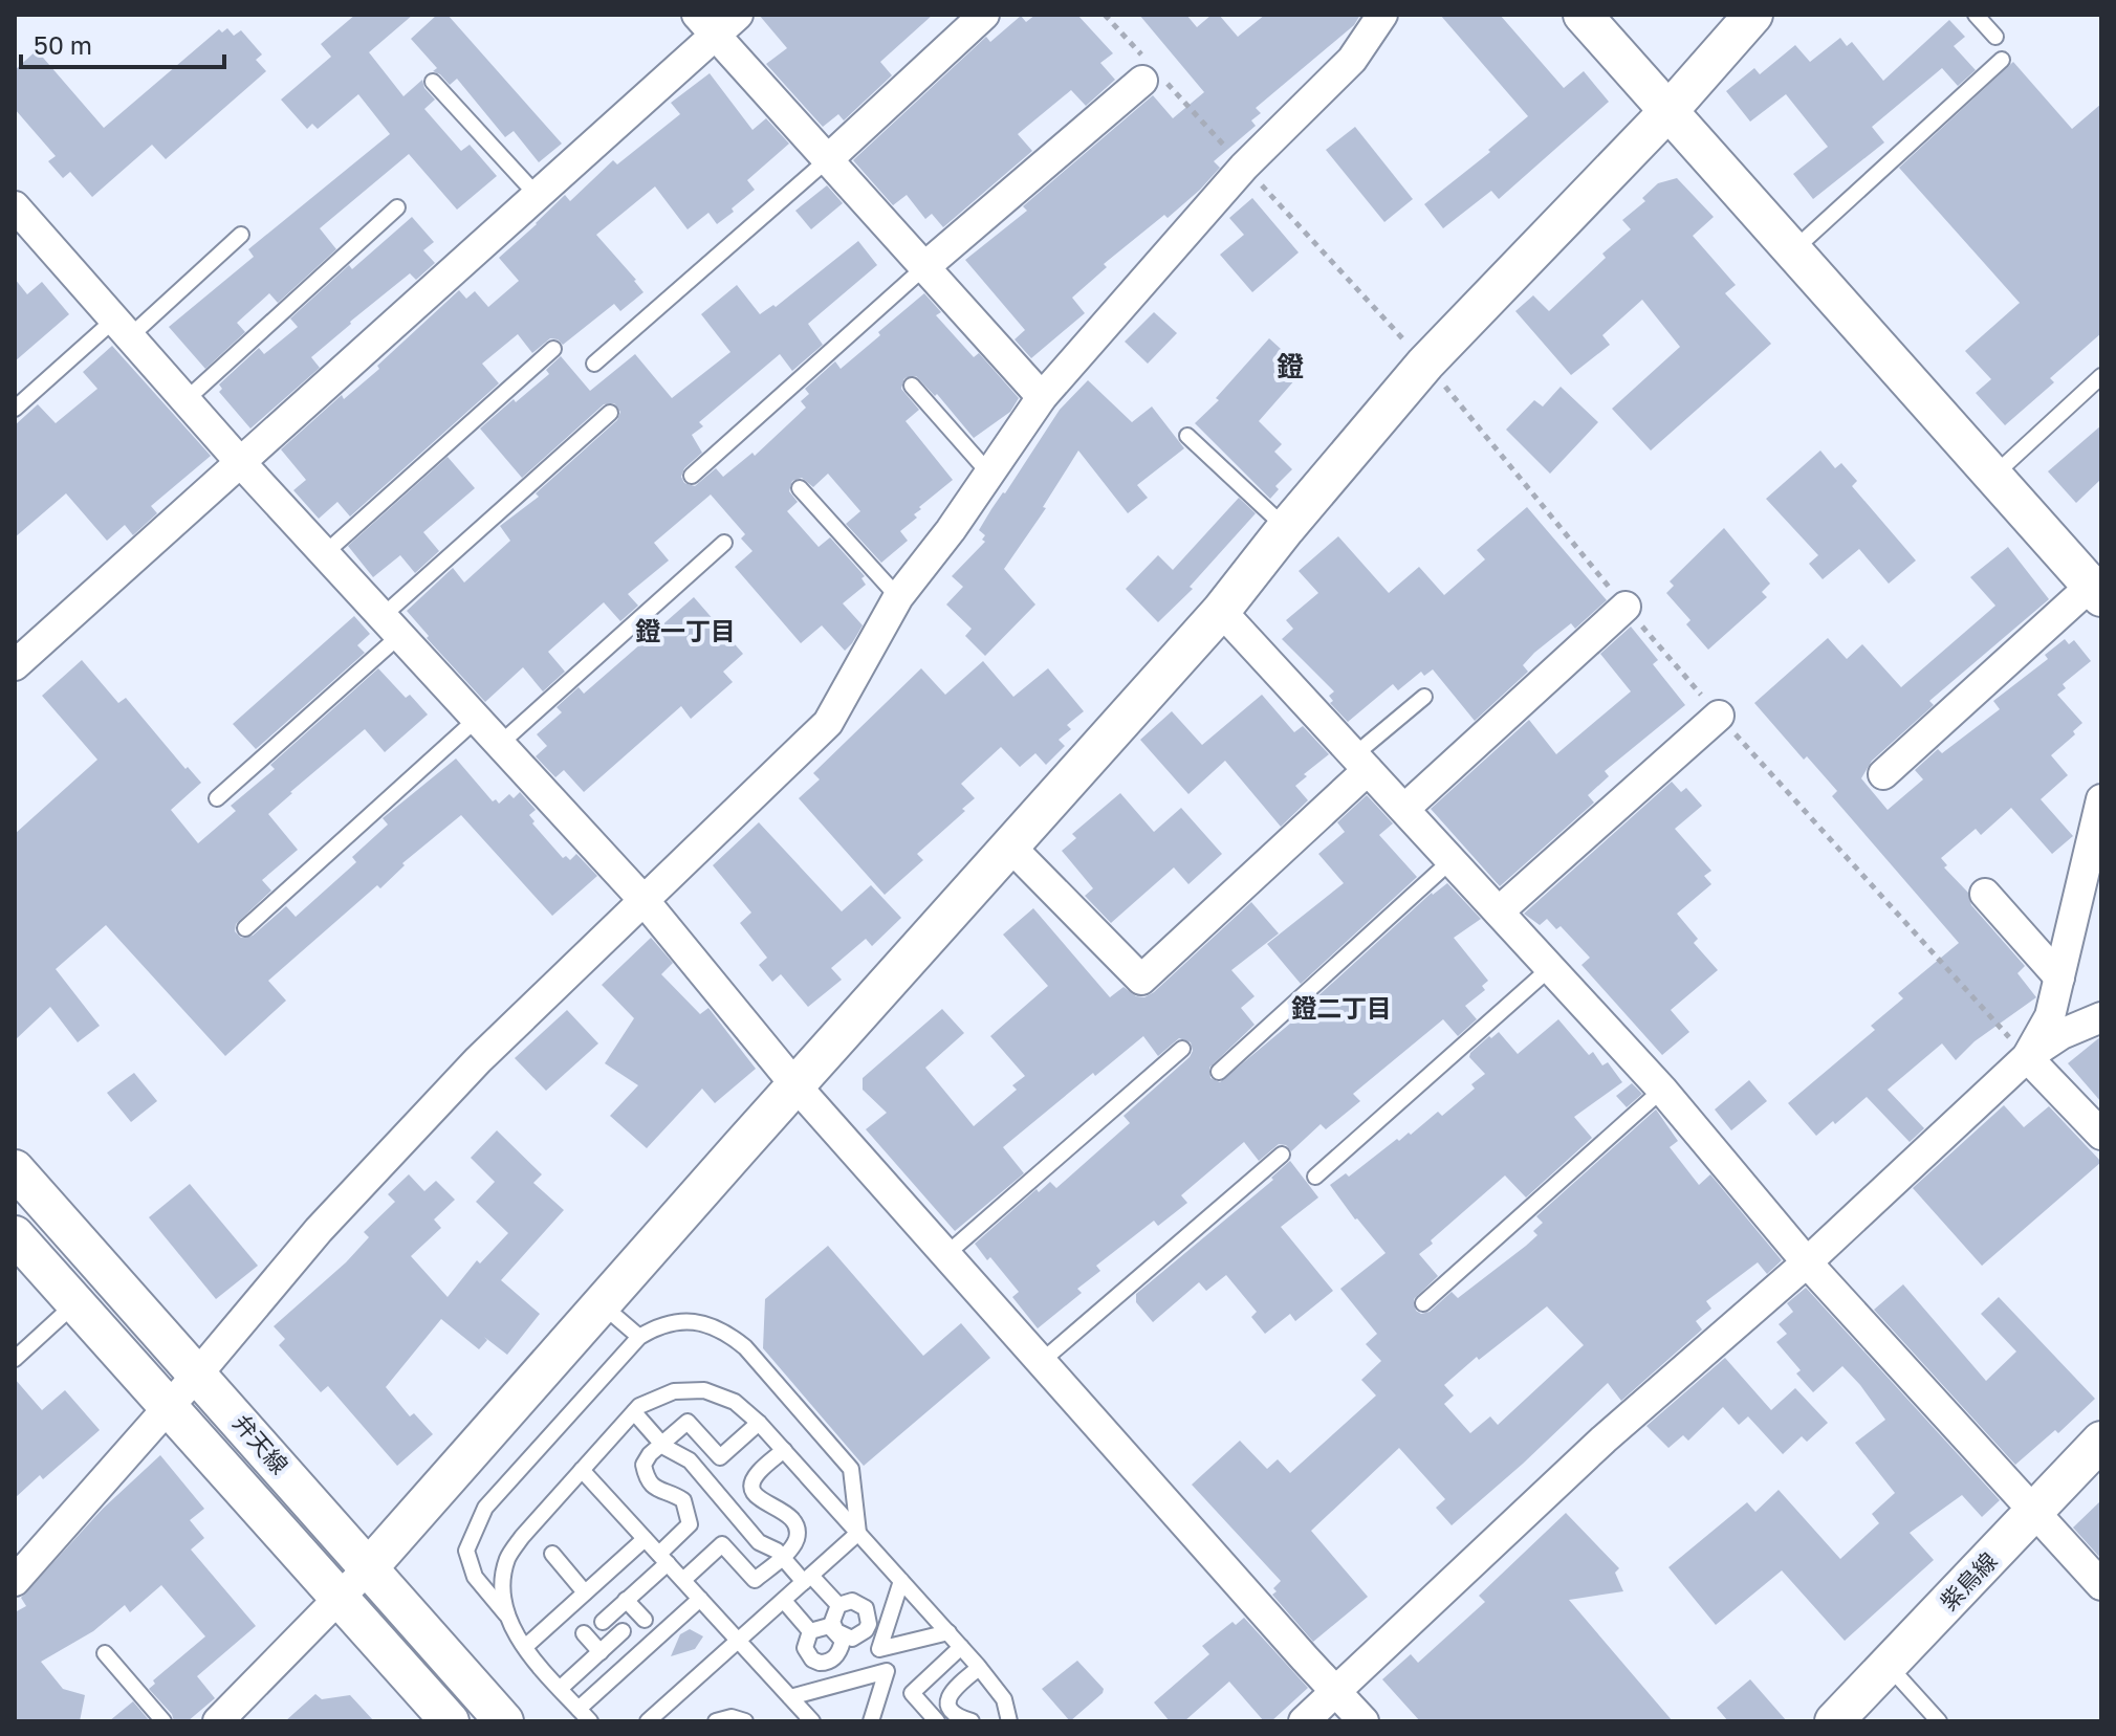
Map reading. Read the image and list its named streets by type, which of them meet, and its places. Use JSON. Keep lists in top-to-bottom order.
{
  "streets": {
    "street": ["弁天線", "紫鳥線"]
  },
  "districts": ["鐙", "鐙一丁目", "鐙二丁目"],
  "scale_bar": "50 m"
}
